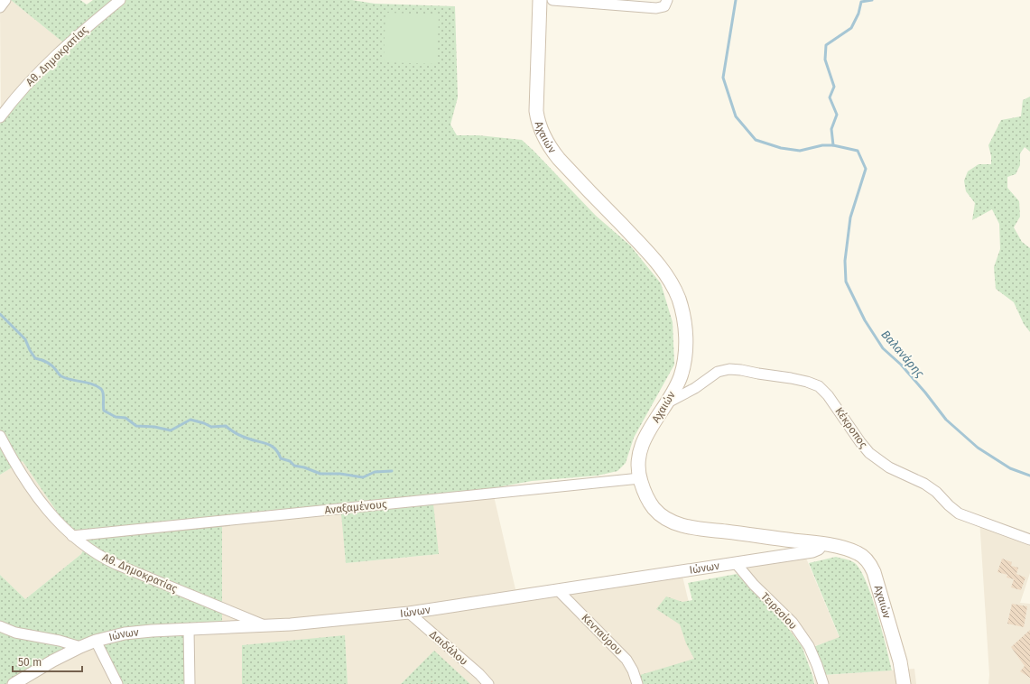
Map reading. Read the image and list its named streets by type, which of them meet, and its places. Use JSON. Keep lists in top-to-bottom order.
{
  "streets": {
    "main road": ["Αχαιών"],
    "street": [
      "Αθ. Δημοκρατίας",
      "Κέκροπος",
      "Αναξαμένους",
      "Ιώνων",
      "Τειρεσίου",
      "Κενταύρου",
      "Δαιδάλου"
    ]
  },
  "crossings": [
    ["Αθ. Δημοκρατίας", "Αναξαμένους"],
    ["Αθ. Δημοκρατίας", "Ιώνων"],
    ["Αχαιών", "Κέκροπος"],
    ["Αχαιών", "Αναξαμένους"],
    ["Αχαιών", "Ιώνων"],
    ["Ιώνων", "Τειρεσίου"],
    ["Ιώνων", "Κενταύρου"],
    ["Ιώνων", "Δαιδάλου"]
  ],
  "water": ["Βαλανάρης"],
  "scale_bar": "50 m"
}
